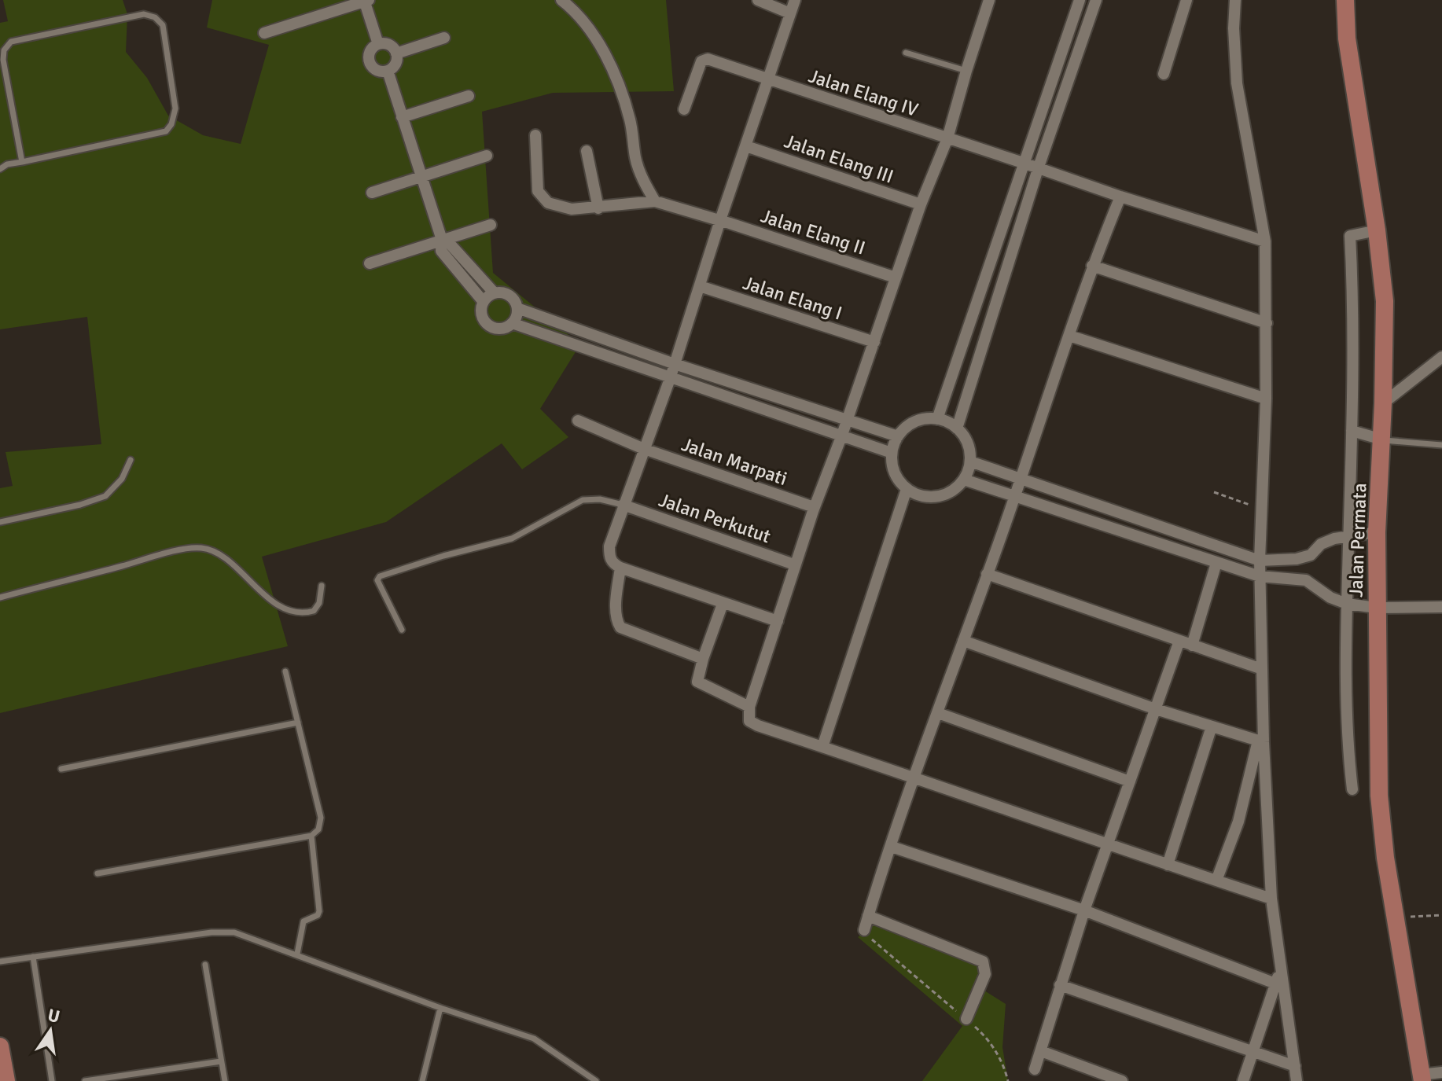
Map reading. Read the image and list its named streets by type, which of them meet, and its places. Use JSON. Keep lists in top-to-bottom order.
{
  "streets": {
    "main road": ["Jalan Permata"],
    "street": [
      "Jalan Elang IV",
      "Jalan Elang III",
      "Jalan Elang II",
      "Jalan Elang I",
      "Jalan Marpati",
      "Jalan Perkutut"
    ]
  },
  "north": "top"
}
